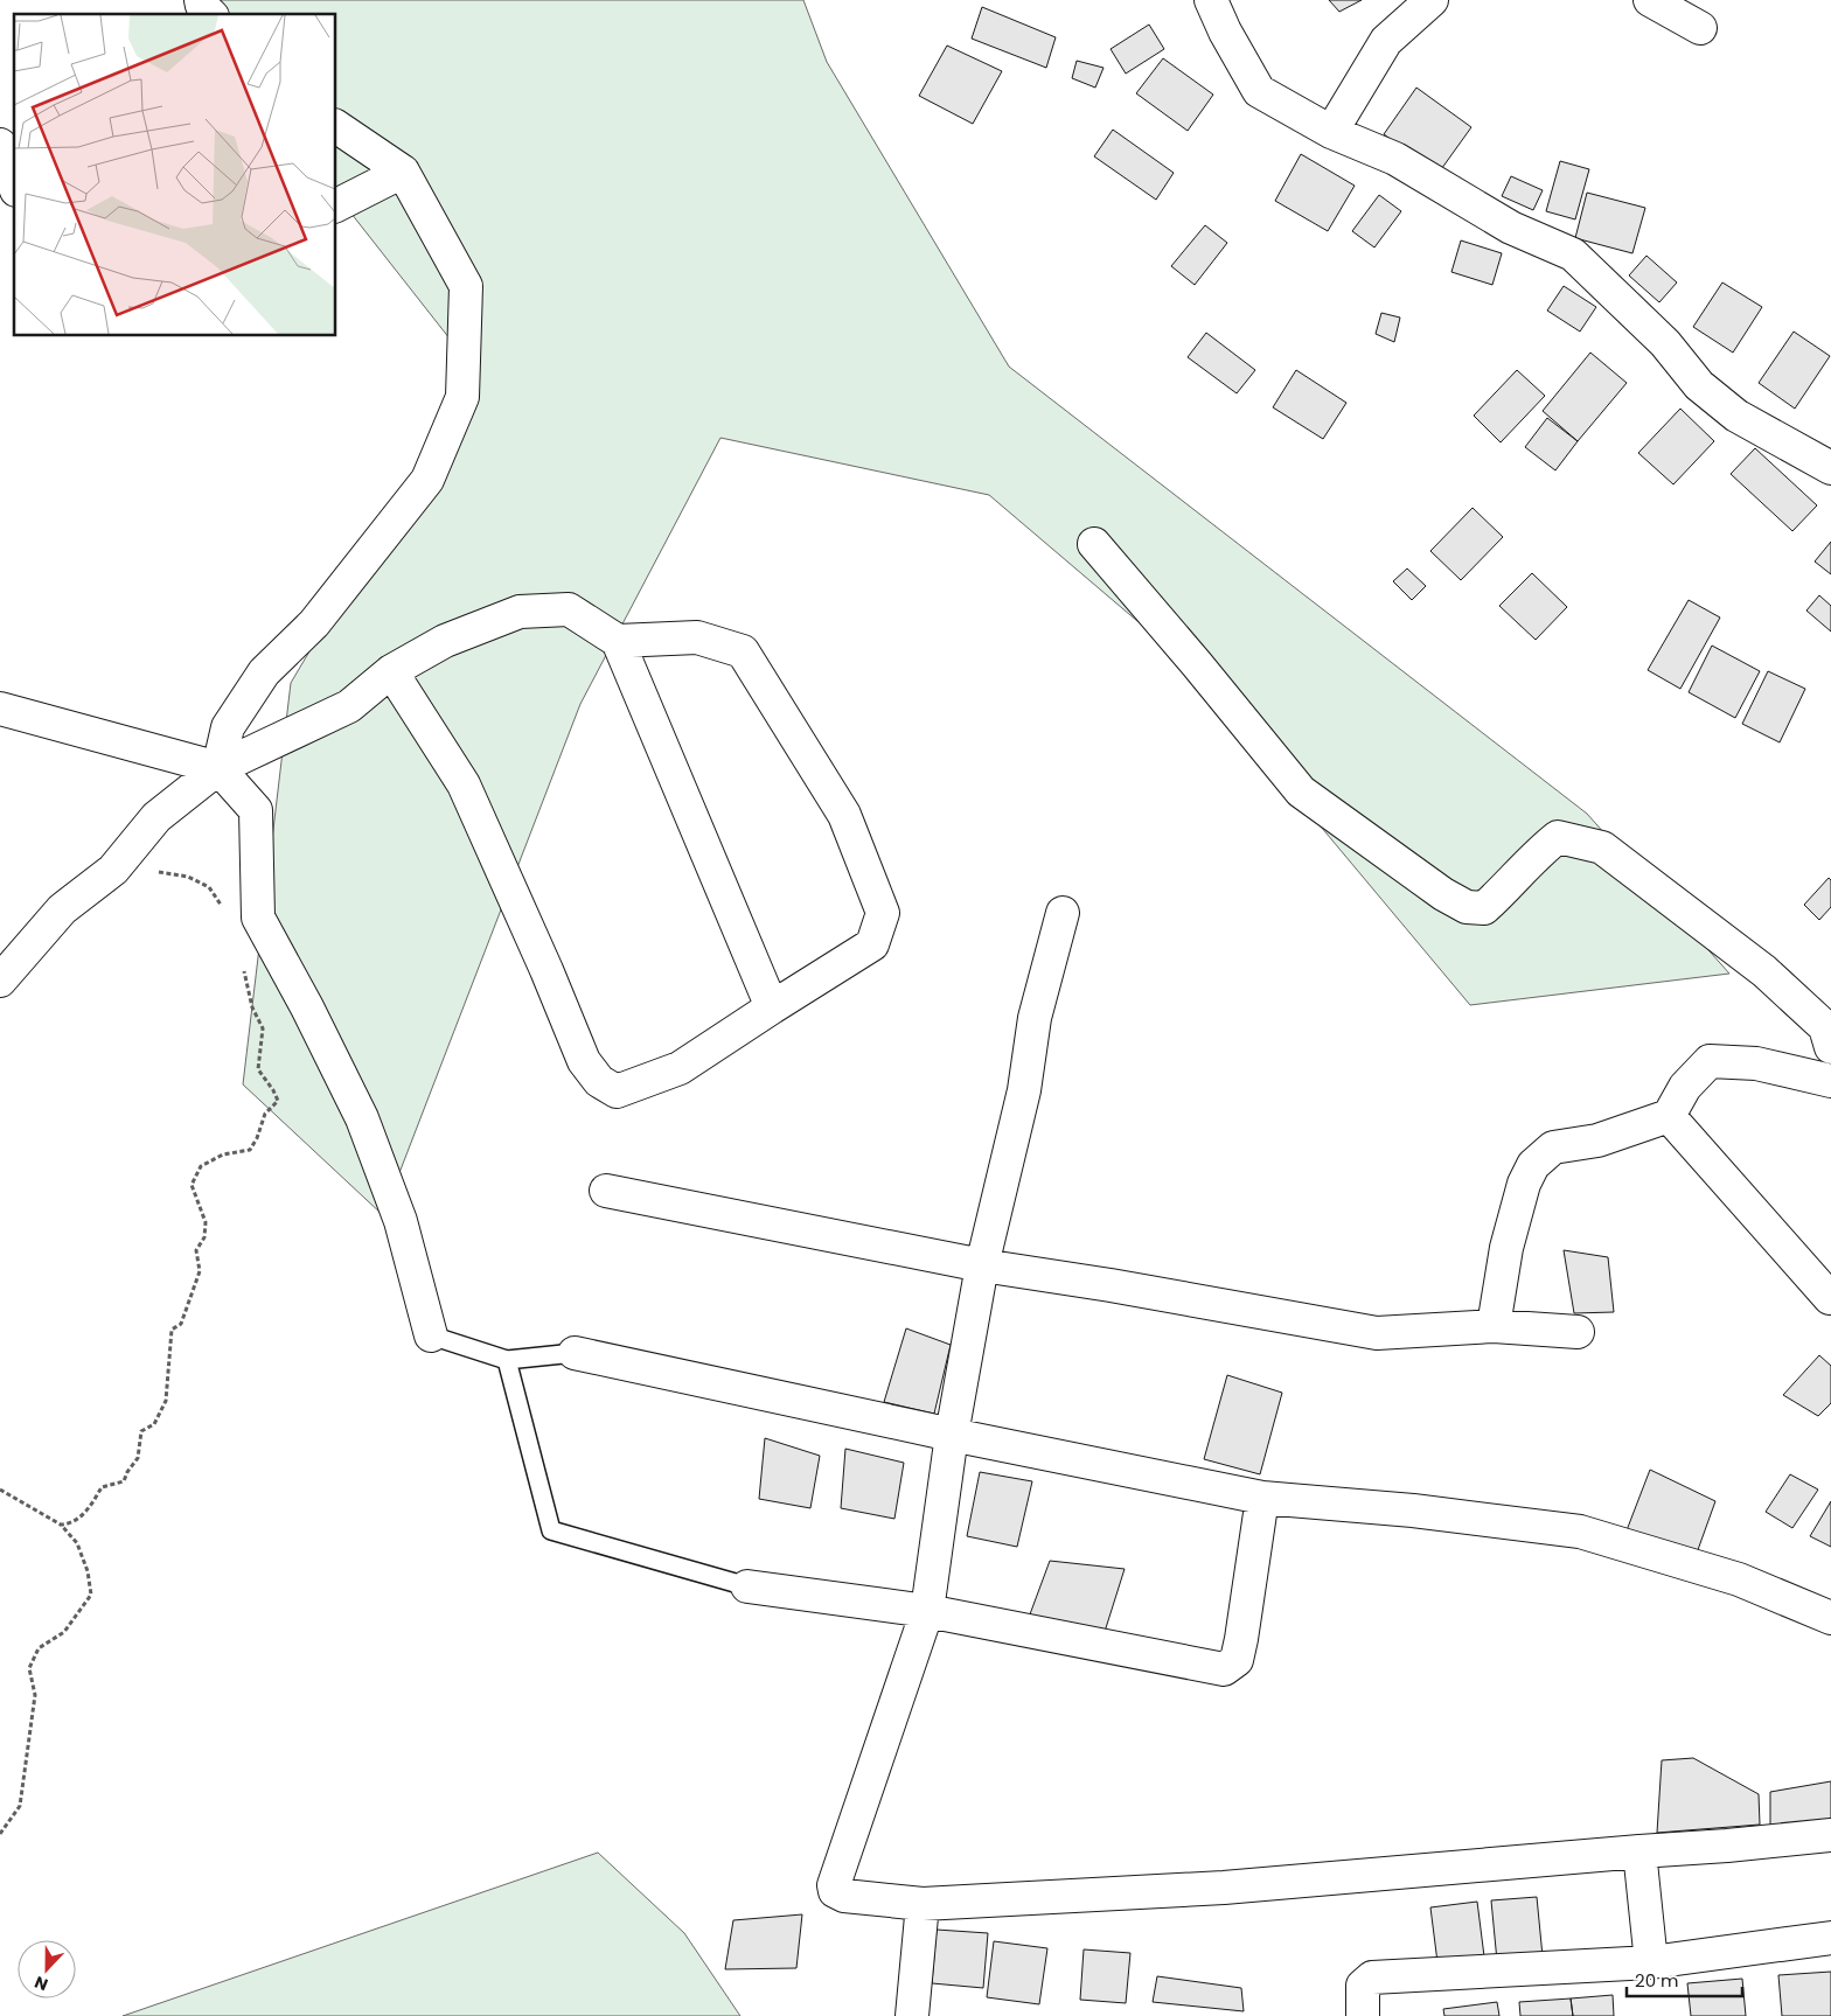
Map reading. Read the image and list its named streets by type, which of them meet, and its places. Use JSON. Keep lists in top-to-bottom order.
{
  "scale_bar": "20 m",
  "north": "bottom"
}
